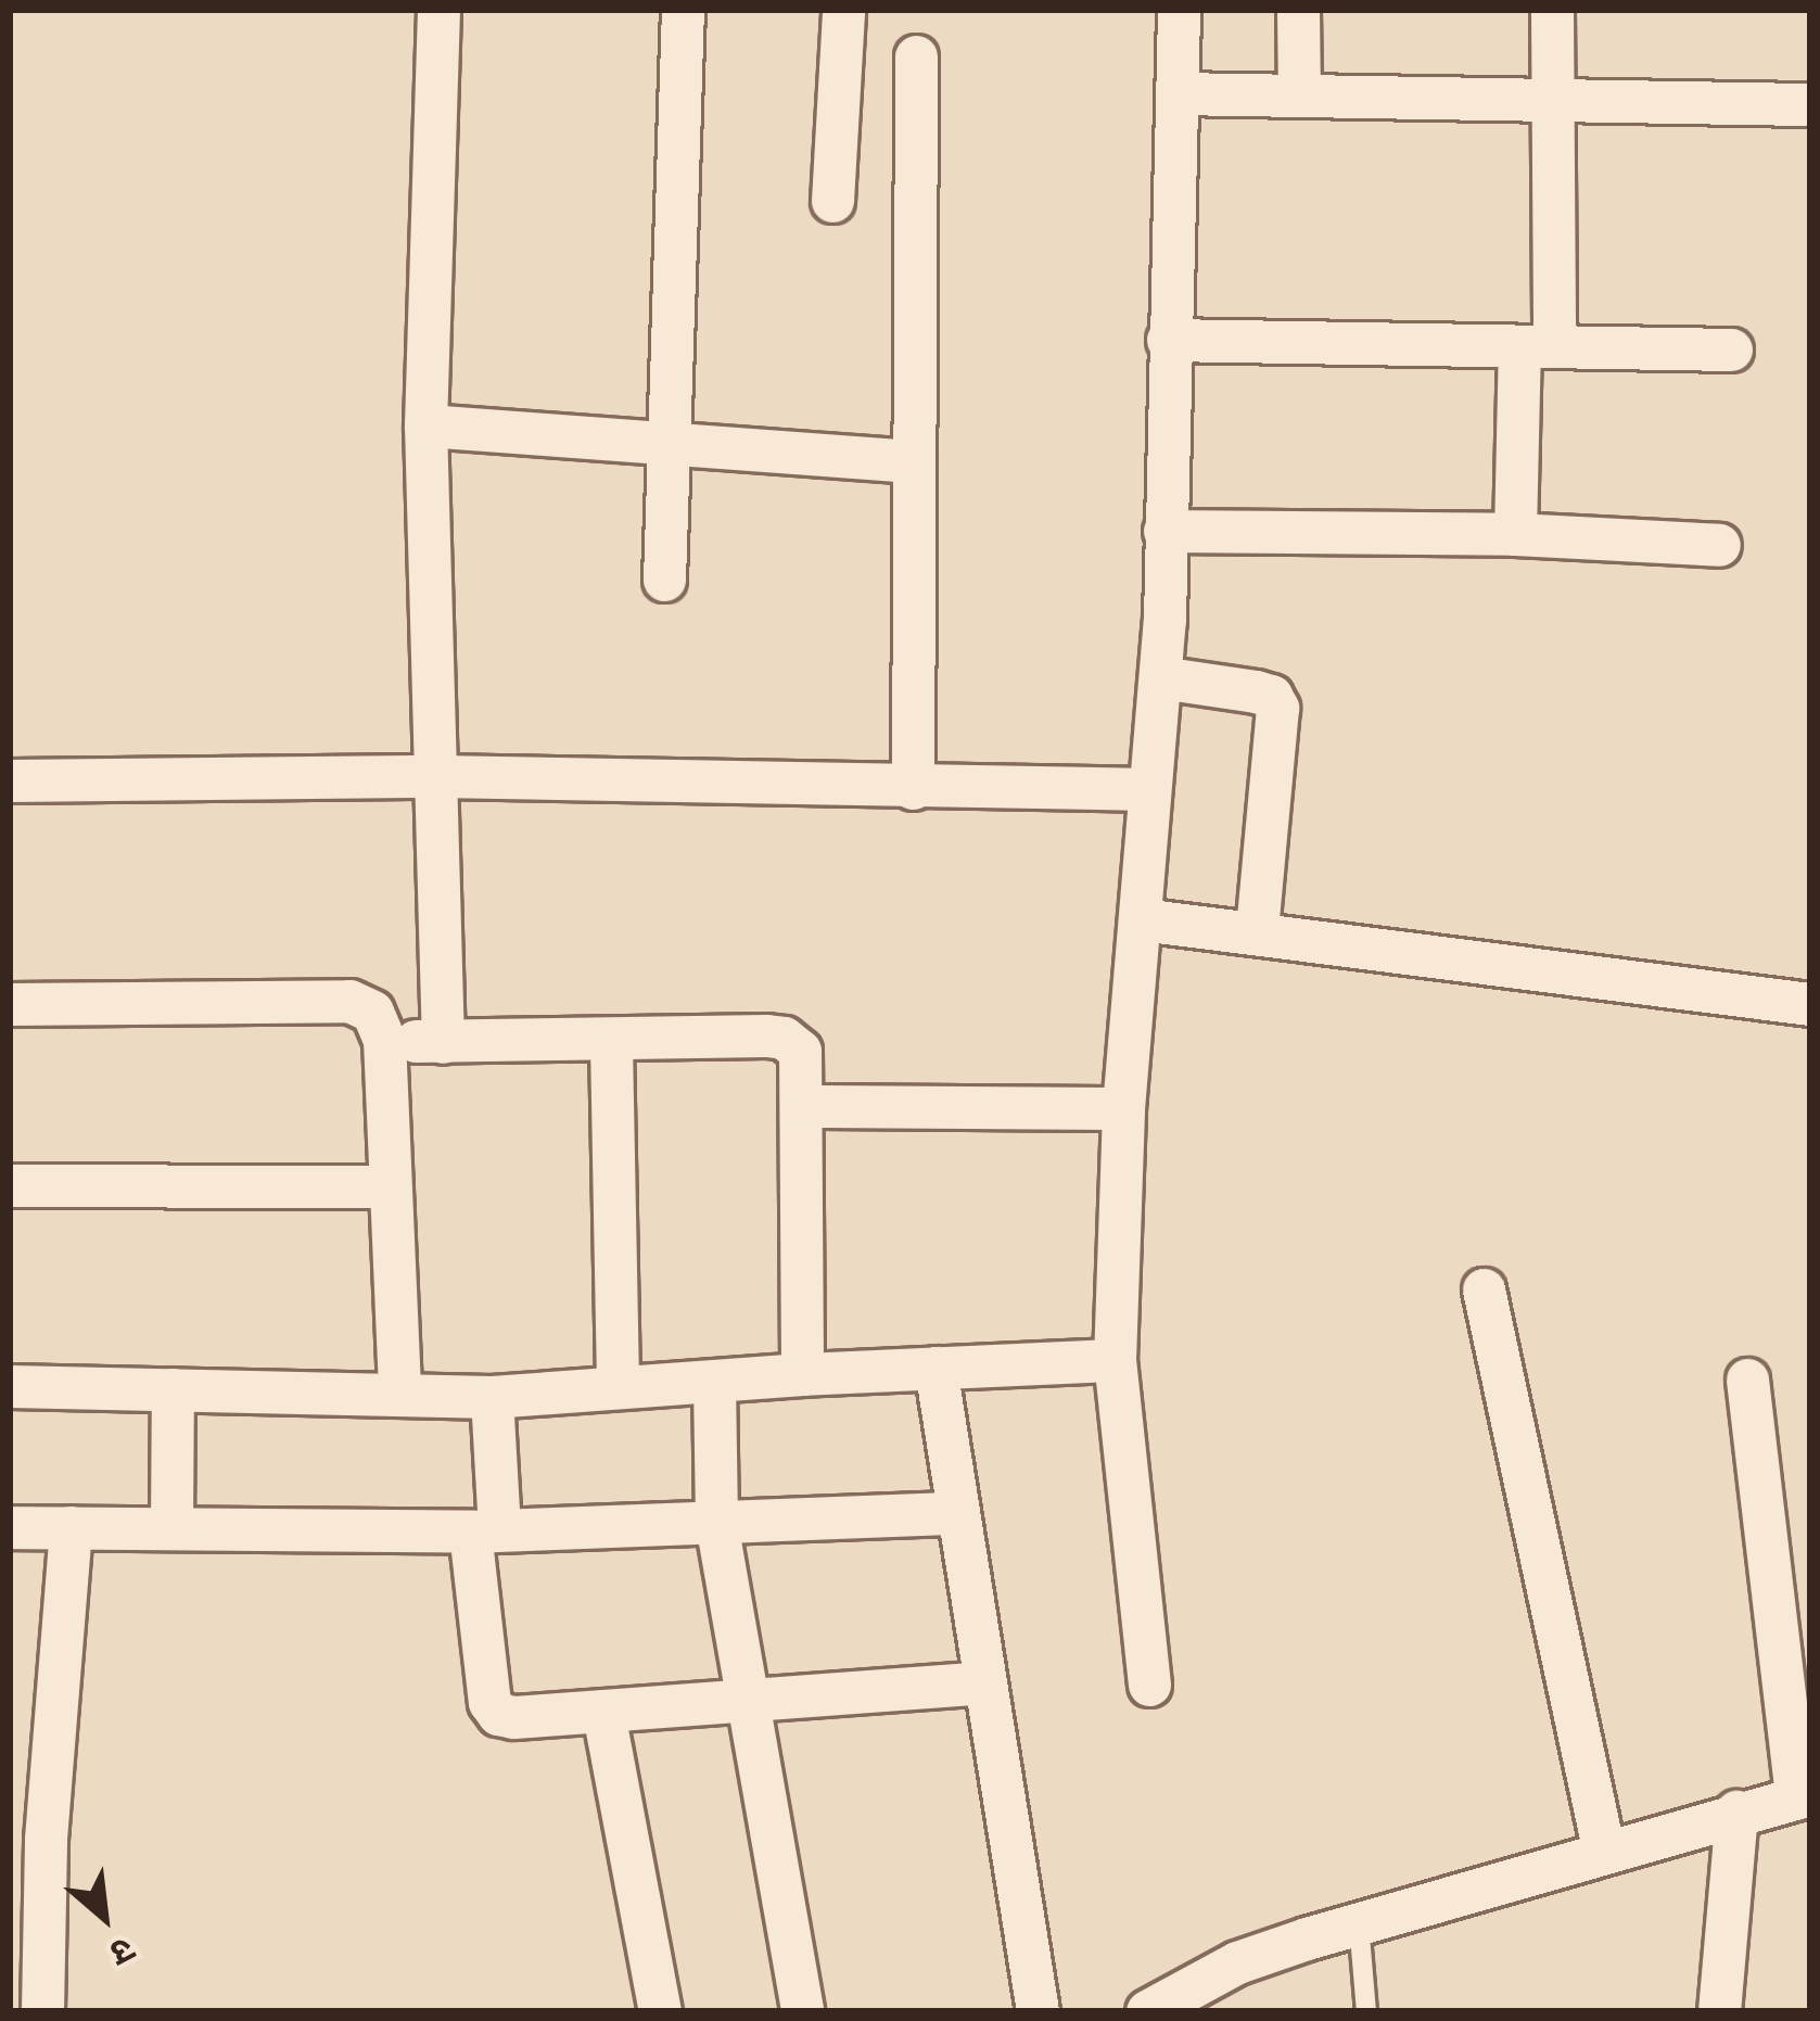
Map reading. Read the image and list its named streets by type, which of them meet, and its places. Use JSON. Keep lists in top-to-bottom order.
{
  "north": "bottom right"
}
